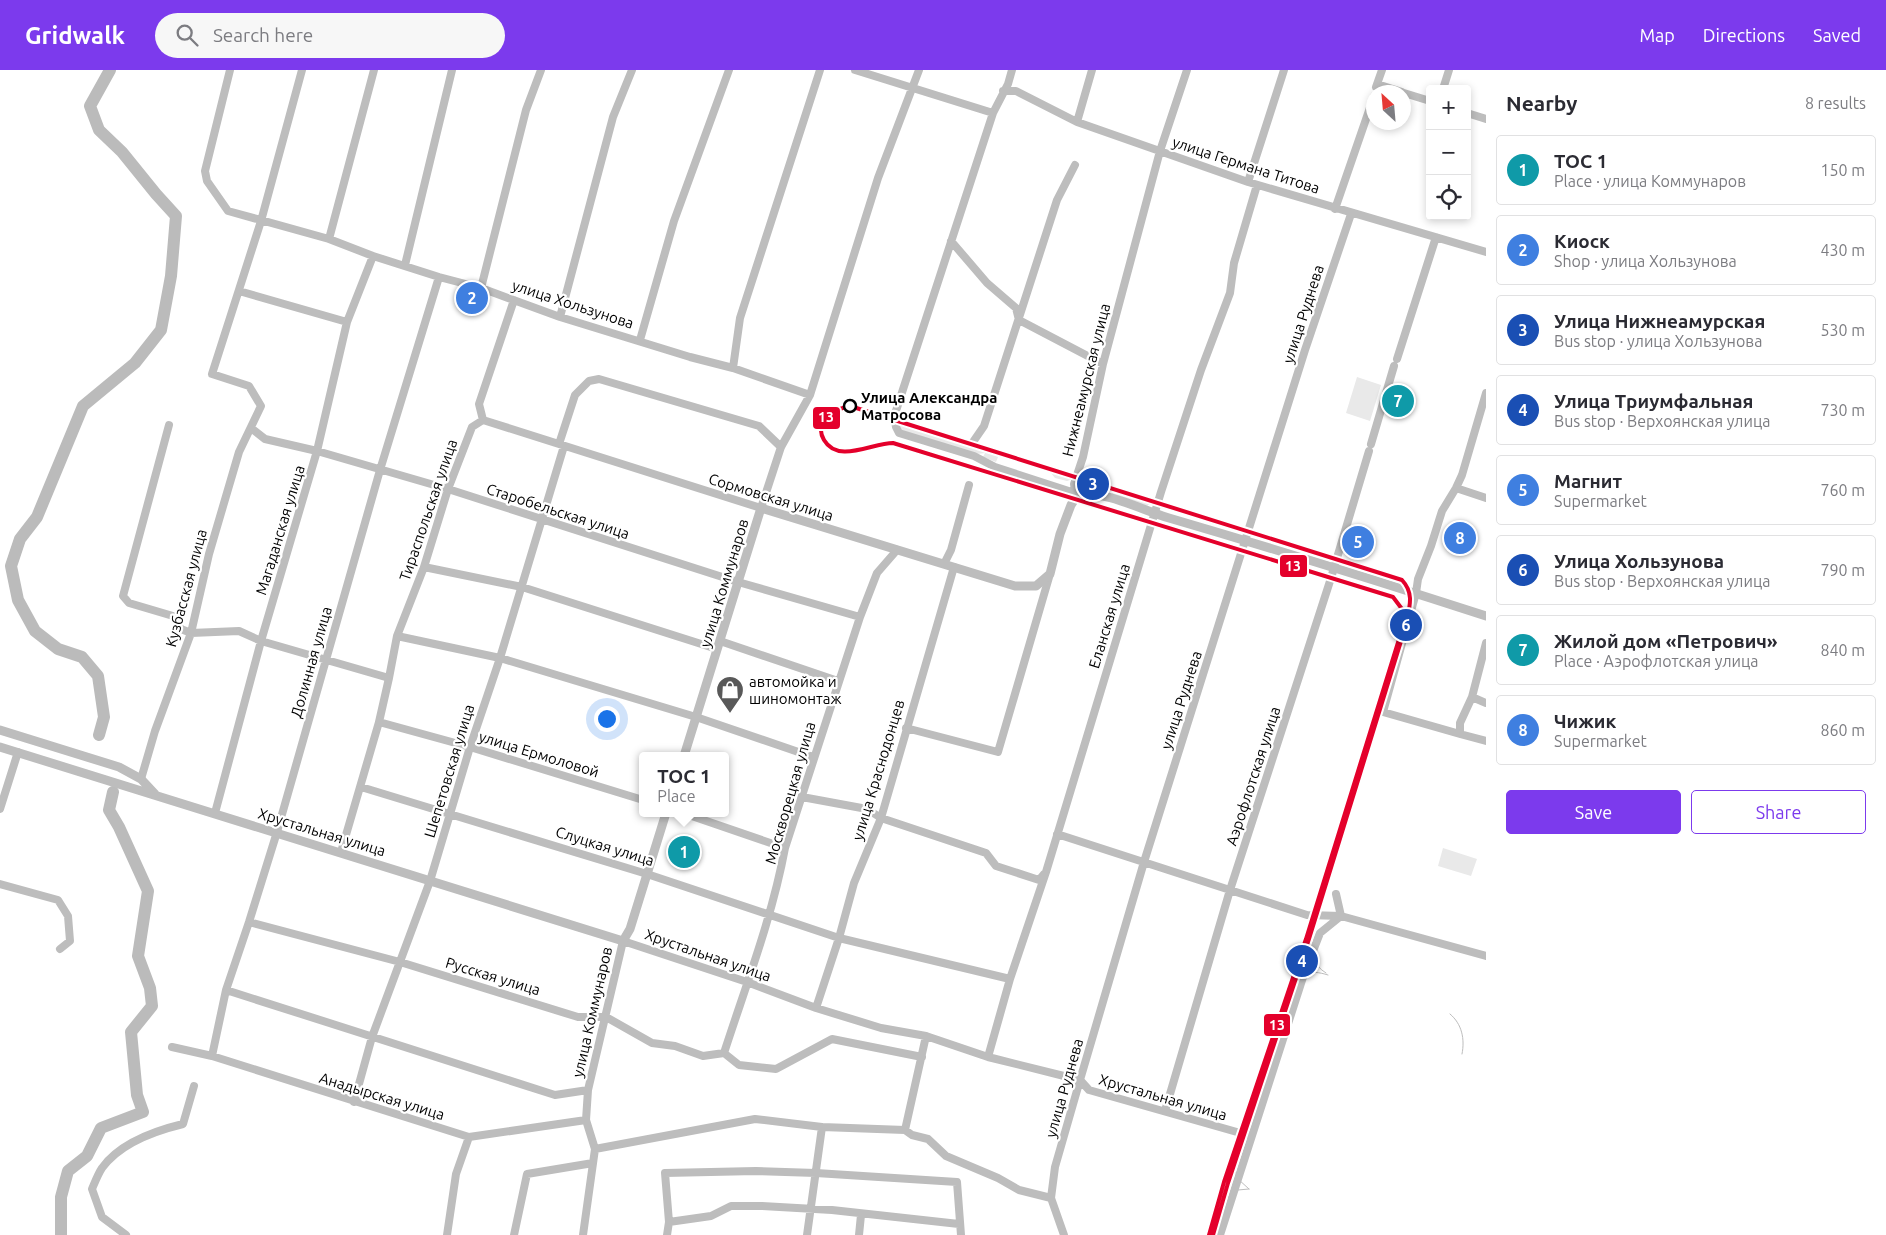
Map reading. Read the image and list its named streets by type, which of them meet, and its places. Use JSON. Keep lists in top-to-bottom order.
{
  "streets": {
    "street": [
      "улица Германа Титова",
      "улица Хользунова",
      "улица Руднева",
      "Нижнеамурская улица",
      "Сормовская улица",
      "Тираспольская улица",
      "Старобельская улица",
      "Магаданская улица",
      "улица Коммунаров",
      "Кузбасская улица",
      "Еланская улица",
      "Долинная улица",
      "улица Ермоловой",
      "улица Краснодонцев",
      "Шепетовская улица",
      "Аэрофлотская улица",
      "Москворецкая улица",
      "Хрустальная улица",
      "Слуцкая улица",
      "Русская улица",
      "Анадырская улица"
    ]
  },
  "crossings": [
    ["улица Германа Титова", "улица Руднева"],
    ["улица Германа Титова", "Нижнеамурская улица"],
    ["улица Германа Титова", "Еланская улица"],
    ["улица Германа Титова", "Аэрофлотская улица"],
    ["улица Хользунова", "Магаданская улица"],
    ["улица Хользунова", "улица Коммунаров"],
    ["улица Хользунова", "Долинная улица"],
    ["улица Руднева", "Хрустальная улица"],
    ["Нижнеамурская улица", "Сормовская улица"],
    ["Нижнеамурская улица", "улица Краснодонцев"],
    ["Сормовская улица", "Тираспольская улица"],
    ["Сормовская улица", "улица Коммунаров"],
    ["Сормовская улица", "улица Краснодонцев"],
    ["Сормовская улица", "Шепетовская улица"],
    ["Сормовская улица", "Москворецкая улица"],
    ["Тираспольская улица", "Старобельская улица"],
    ["Старобельская улица", "Магаданская улица"],
    ["Старобельская улица", "улица Коммунаров"],
    ["Старобельская улица", "Кузбасская улица"],
    ["Старобельская улица", "Долинная улица"],
    ["Старобельская улица", "Шепетовская улица"],
    ["Старобельская улица", "Москворецкая улица"],
    ["Магаданская улица", "Хрустальная улица"],
    ["улица Коммунаров", "Шепетовская улица"],
    ["улица Коммунаров", "Хрустальная улица"],
    ["улица Коммунаров", "Слуцкая улица"],
    ["улица Коммунаров", "Русская улица"],
    ["улица Коммунаров", "Анадырская улица"],
    ["Кузбасская улица", "Хрустальная улица"],
    ["Еланская улица", "Хрустальная улица"],
    ["Еланская улица", "Слуцкая улица"],
    ["Долинная улица", "Хрустальная улица"],
    ["Долинная улица", "Русская улица"],
    ["Долинная улица", "Анадырская улица"],
    ["улица Ермоловой", "Шепетовская улица"],
    ["улица Краснодонцев", "Хрустальная улица"],
    ["улица Краснодонцев", "Слуцкая улица"],
    ["Шепетовская улица", "Хрустальная улица"],
    ["Шепетовская улица", "Слуцкая улица"],
    ["Шепетовская улица", "Русская улица"],
    ["Шепетовская улица", "Анадырская улица"],
    ["Аэрофлотская улица", "Хрустальная улица"],
    ["Москворецкая улица", "Хрустальная улица"],
    ["Москворецкая улица", "Слуцкая улица"]
  ],
  "places": {
    "other": ["Улица Александра Матросова"],
    "shop": ["автомойка и шиномонтаж"]
  },
  "lines": ["transit line 13"],
  "north": "top left",
  "page": {
    "header": "Gridwalk",
    "search": "Search here",
    "nav": ["Map", "Directions", "Saved"],
    "heading": ["Nearby", "8 results"],
    "map_buttons": ["+", "−"],
    "list": [
      {
        "mark": "1",
        "name": "ТОС 1",
        "note": "Place · улица Коммунаров",
        "value": "150 m"
      },
      {
        "mark": "2",
        "name": "Киоск",
        "note": "Shop · улица Хользунова",
        "value": "430 m"
      },
      {
        "mark": "3",
        "name": "Улица Нижнеамурская",
        "note": "Bus stop · улица Хользунова",
        "value": "530 m"
      },
      {
        "mark": "4",
        "name": "Улица Триумфальная",
        "note": "Bus stop · Верхоянская улица",
        "value": "730 m"
      },
      {
        "mark": "5",
        "name": "Магнит",
        "note": "Supermarket",
        "value": "760 m"
      },
      {
        "mark": "6",
        "name": "Улица Хользунова",
        "note": "Bus stop · Верхоянская улица",
        "value": "790 m"
      },
      {
        "mark": "7",
        "name": "Жилой дом «Петрович»",
        "note": "Place · Аэрофлотская улица",
        "value": "840 m"
      },
      {
        "mark": "8",
        "name": "Чижик",
        "note": "Supermarket",
        "value": "860 m"
      }
    ],
    "pins": [
      "2",
      "7",
      "3",
      "8",
      "5",
      "6",
      "1",
      "4"
    ],
    "popup": ["ТОС 1", "Place"],
    "buttons": ["Save", "Share"]
  }
}
